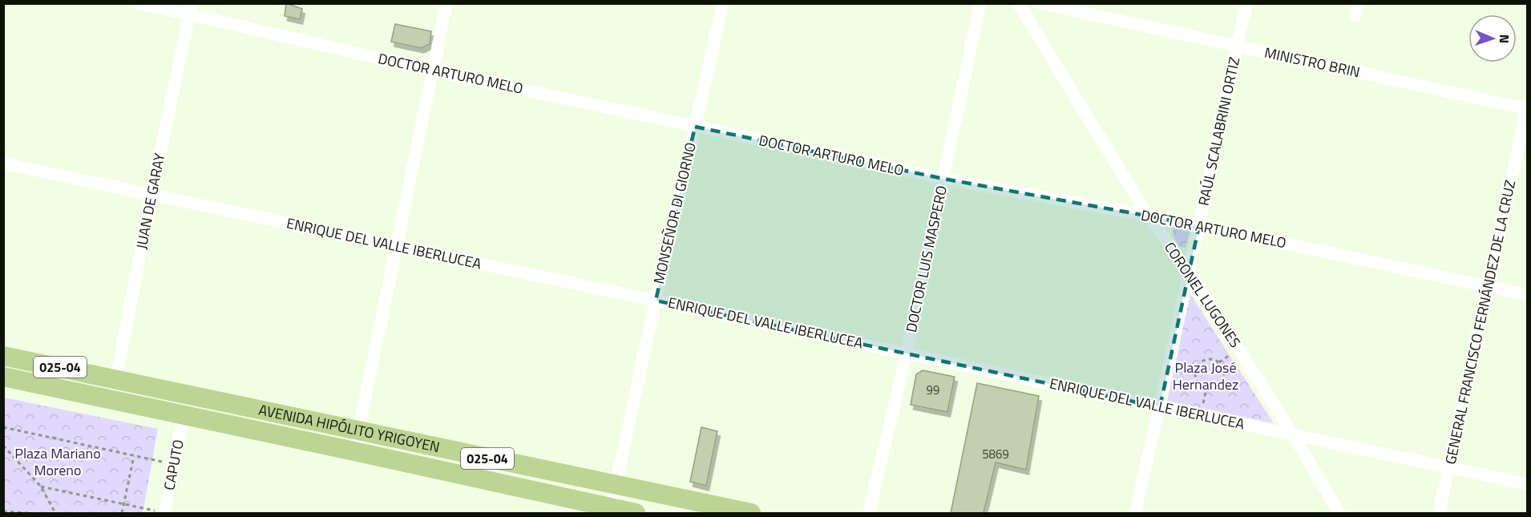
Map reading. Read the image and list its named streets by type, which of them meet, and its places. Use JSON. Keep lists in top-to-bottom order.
{
  "streets": {
    "main road": ["025-04", "AVENIDA HIPÓLITO YRIGOYEN"],
    "street": [
      "MINISTRO BRIN",
      "DOCTOR ARTURO MELO",
      "RAÚL SCALABRINI ORTIZ",
      "JUAN DE GARAY",
      "MONSEÑOR DI GIORNO",
      "ENRIQUE DEL VALLE IBERLUCEA",
      "DOCTOR LUIS MASPERO",
      "CORONEL LUGONES",
      "GENERAL FRANCISCO FERNÁNDEZ DE LA CRUZ",
      "CAPUTO"
    ]
  },
  "crossings": [
    ["MINISTRO BRIN", "RAÚL SCALABRINI ORTIZ"],
    ["MINISTRO BRIN", "GENERAL FRANCISCO FERNÁNDEZ DE LA CRUZ"],
    ["DOCTOR ARTURO MELO", "RAÚL SCALABRINI ORTIZ"],
    ["DOCTOR ARTURO MELO", "JUAN DE GARAY"],
    ["DOCTOR ARTURO MELO", "MONSEÑOR DI GIORNO"],
    ["DOCTOR ARTURO MELO", "DOCTOR LUIS MASPERO"],
    ["DOCTOR ARTURO MELO", "CORONEL LUGONES"],
    ["DOCTOR ARTURO MELO", "GENERAL FRANCISCO FERNÁNDEZ DE LA CRUZ"],
    ["RAÚL SCALABRINI ORTIZ", "ENRIQUE DEL VALLE IBERLUCEA"],
    ["RAÚL SCALABRINI ORTIZ", "CORONEL LUGONES"],
    ["JUAN DE GARAY", "ENRIQUE DEL VALLE IBERLUCEA"],
    ["JUAN DE GARAY", "AVENIDA HIPÓLITO YRIGOYEN"],
    ["MONSEÑOR DI GIORNO", "ENRIQUE DEL VALLE IBERLUCEA"],
    ["MONSEÑOR DI GIORNO", "AVENIDA HIPÓLITO YRIGOYEN"],
    ["ENRIQUE DEL VALLE IBERLUCEA", "DOCTOR LUIS MASPERO"],
    ["ENRIQUE DEL VALLE IBERLUCEA", "CORONEL LUGONES"],
    ["ENRIQUE DEL VALLE IBERLUCEA", "GENERAL FRANCISCO FERNÁNDEZ DE LA CRUZ"],
    ["AVENIDA HIPÓLITO YRIGOYEN", "CAPUTO"]
  ],
  "parks": ["Plaza José Hernandez", "Plaza Mariano Moreno"],
  "house_numbers": ["99", "5869"],
  "north": "right"
}
